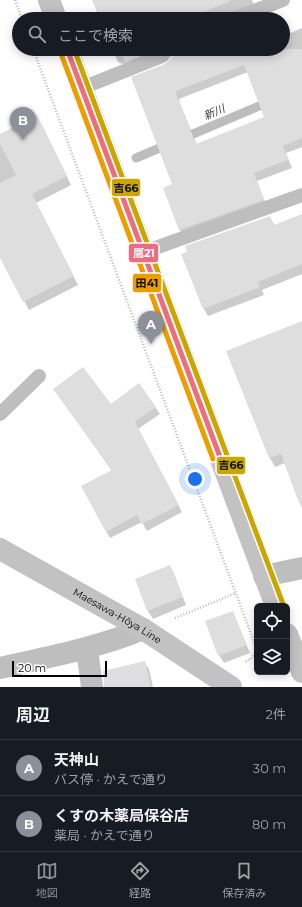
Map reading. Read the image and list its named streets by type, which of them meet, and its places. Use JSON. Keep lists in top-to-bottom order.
{
  "streets": {
    "street": ["Maesawa-Hōya Line"]
  },
  "water": ["新川"],
  "lines": ["transit line 鷹21", "transit line 田41", "transit line 吉66"],
  "scale_bar": "20 m",
  "page": {
    "search": "ここで検索",
    "pins": ["B", "A"],
    "scale": "20 m",
    "heading": ["周辺", "2件"],
    "list": [
      {
        "mark": "A",
        "name": "天神山",
        "note": "バス停 · かえで通り",
        "value": "30 m"
      },
      {
        "mark": "B",
        "name": "くすの木薬局保谷店",
        "note": "薬局 · かえで通り",
        "value": "80 m"
      }
    ],
    "nav": ["地図", "経路", "保存済み"]
  }
}
